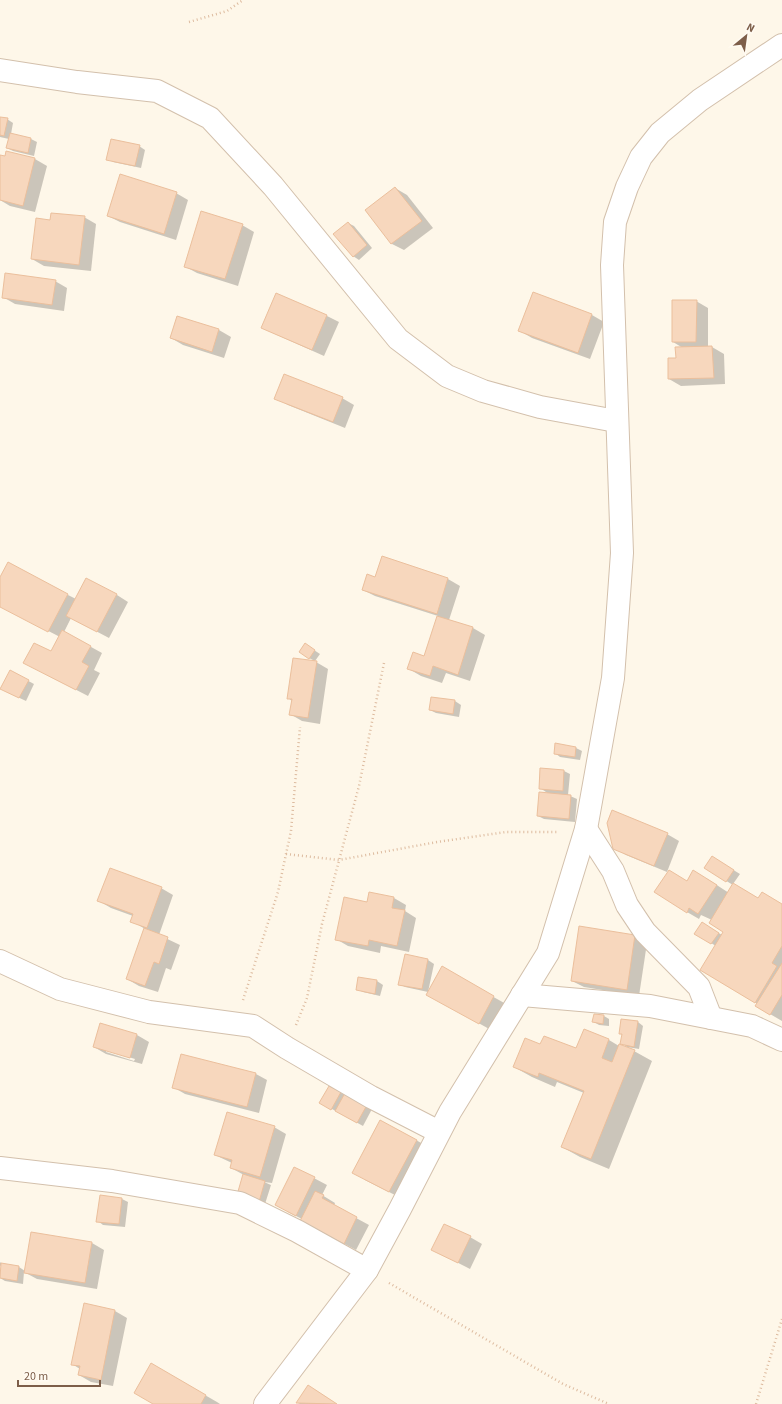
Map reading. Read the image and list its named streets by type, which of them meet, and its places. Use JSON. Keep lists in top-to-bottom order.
{
  "scale_bar": "20 m",
  "north": "top right"
}
